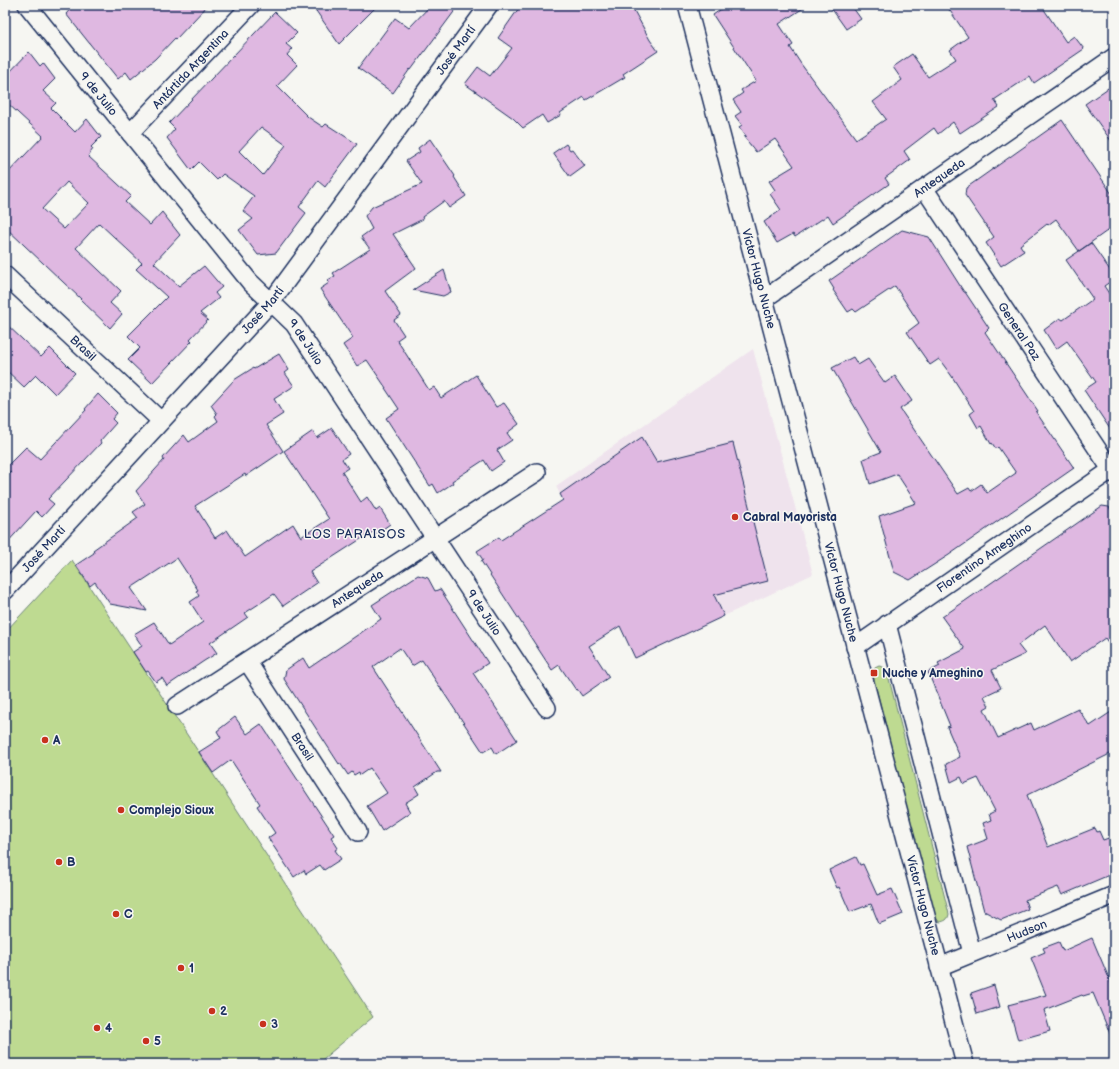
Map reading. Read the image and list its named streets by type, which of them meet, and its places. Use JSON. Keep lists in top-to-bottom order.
{
  "streets": {
    "street": [
      "José Martí",
      "Antártida Argentina",
      "9 de Julio",
      "Antequeda",
      "Víctor Hugo Nuche",
      "General Paz",
      "Brasil",
      "Florentino Ameghino",
      "Hudson"
    ]
  },
  "crossings": [
    ["José Martí", "9 de Julio"],
    ["José Martí", "Brasil"],
    ["Antártida Argentina", "9 de Julio"],
    ["9 de Julio", "Antequeda"],
    ["Antequeda", "Víctor Hugo Nuche"],
    ["Antequeda", "General Paz"],
    ["Antequeda", "Brasil"],
    ["Víctor Hugo Nuche", "Florentino Ameghino"],
    ["Víctor Hugo Nuche", "Hudson"],
    ["General Paz", "Florentino Ameghino"]
  ],
  "districts": ["LOS PARAISOS"],
  "places": {
    "other": [
      "Cabral Mayorista",
      "A",
      "Complejo Sioux",
      "B",
      "C",
      "1",
      "2",
      "3",
      "4",
      "5"
    ],
    "transit": ["Nuche y Ameghino"]
  }
}
